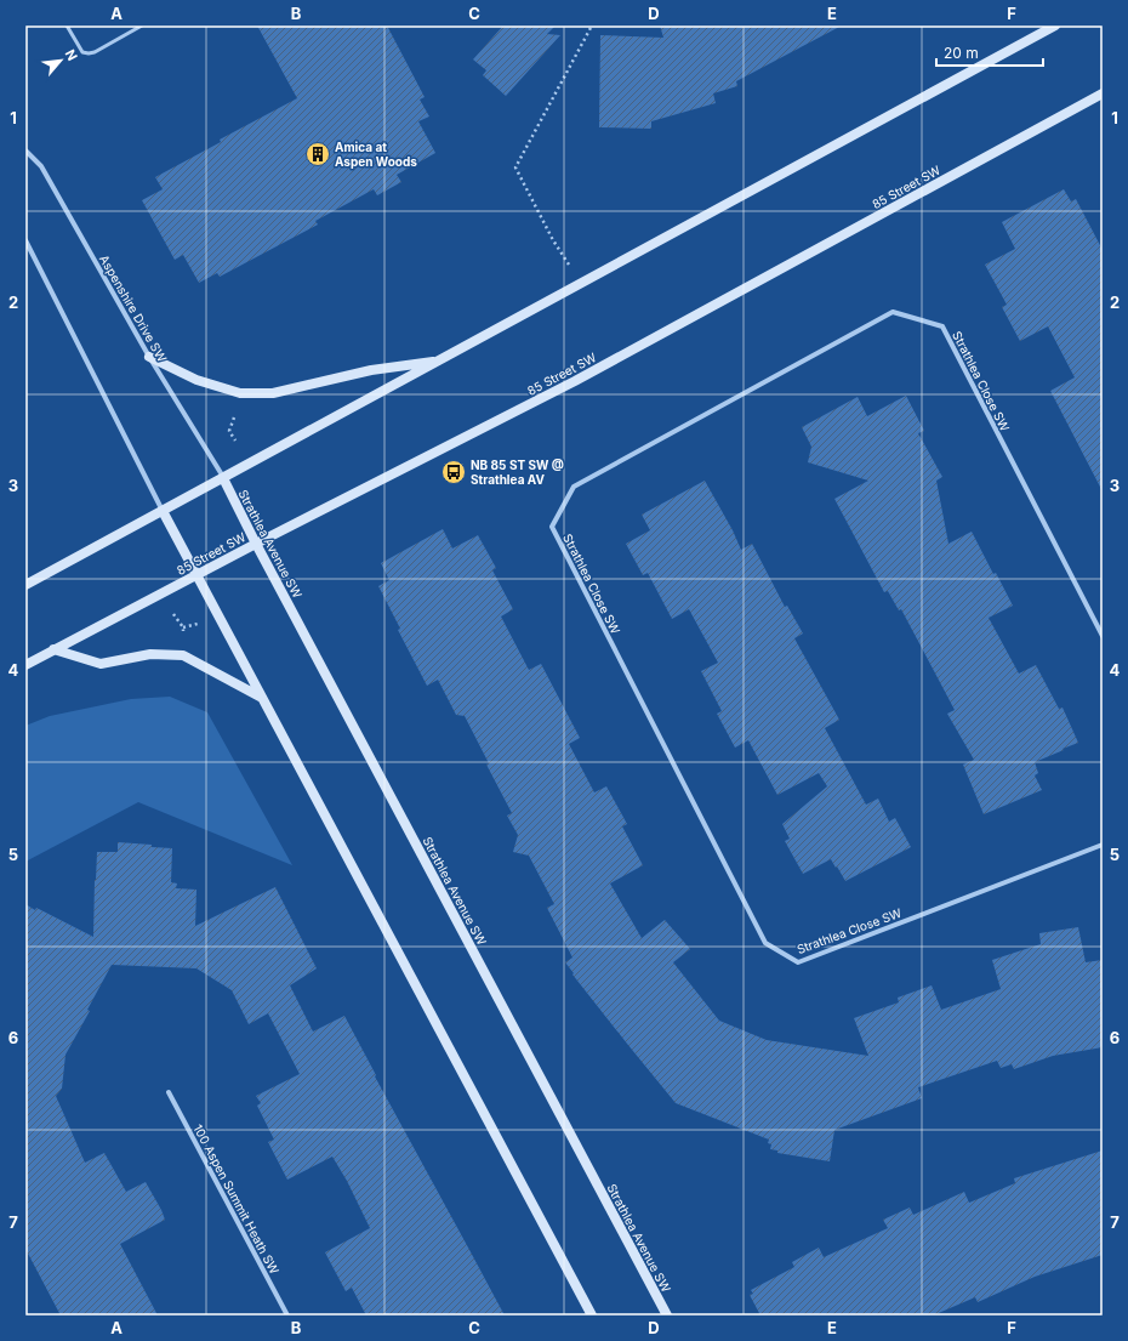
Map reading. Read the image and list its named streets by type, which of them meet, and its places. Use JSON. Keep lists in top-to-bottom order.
{
  "streets": {
    "main road": ["85 Street SW", "Strathlea Avenue SW"],
    "street": ["Aspenshire Drive SW", "Strathlea Close SW", "100 Aspen Summit Heath SW"]
  },
  "crossings": [
    ["85 Street SW", "Strathlea Avenue SW"],
    ["Aspenshire Drive SW", "Strathlea Avenue SW"]
  ],
  "places": {
    "building": ["Amica at Aspen Woods"],
    "bus stop": ["NB 85 ST SW @ Strathlea AV"]
  },
  "scale_bar": "20 m",
  "north": "top right",
  "grid": {
    "columns": [
      "A",
      "B",
      "C",
      "D",
      "E",
      "F"
    ],
    "rows": [
      "1",
      "2",
      "3",
      "4",
      "5",
      "6",
      "7"
    ]
  }
}
